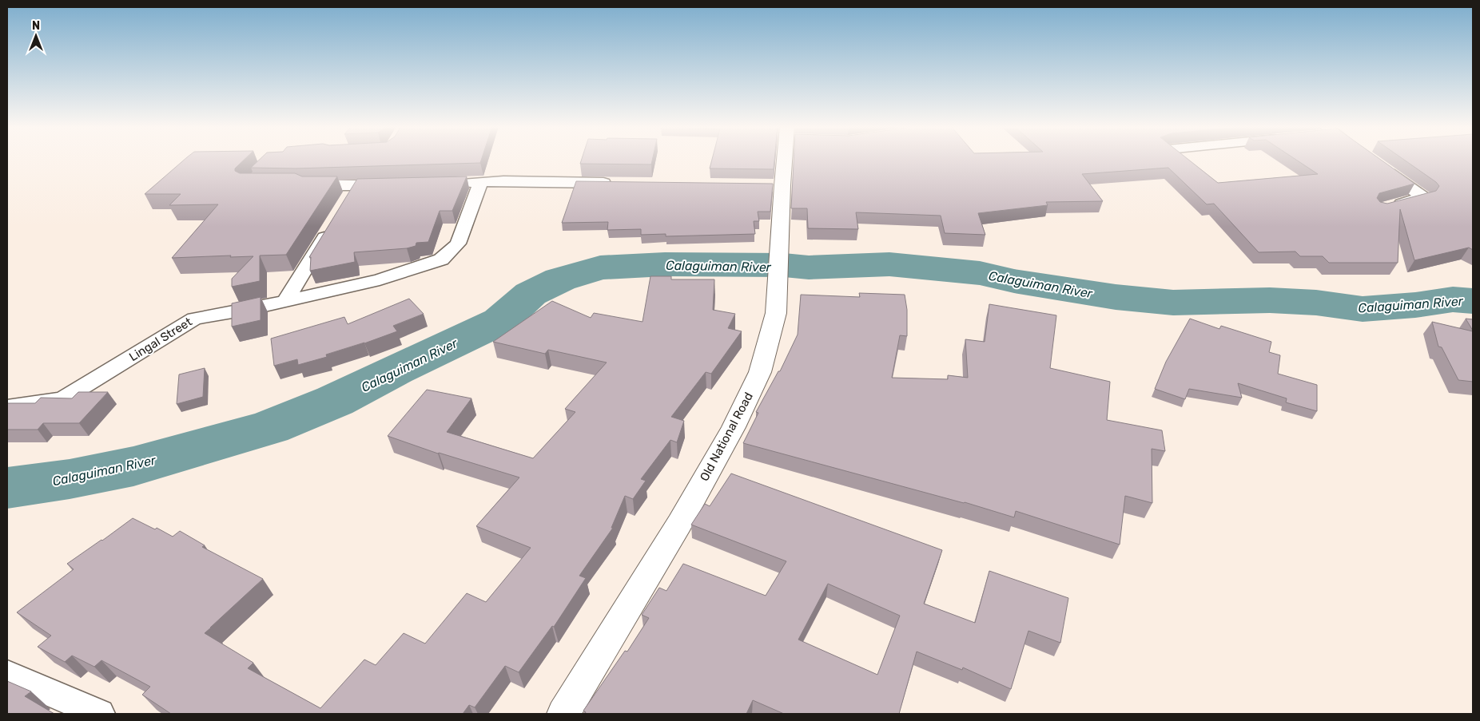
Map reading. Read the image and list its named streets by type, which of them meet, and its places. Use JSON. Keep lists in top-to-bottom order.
{
  "streets": {
    "main road": ["Old National Road"],
    "street": ["Lingal Street"]
  },
  "water": ["Calaguiman River"],
  "north": "top"
}
